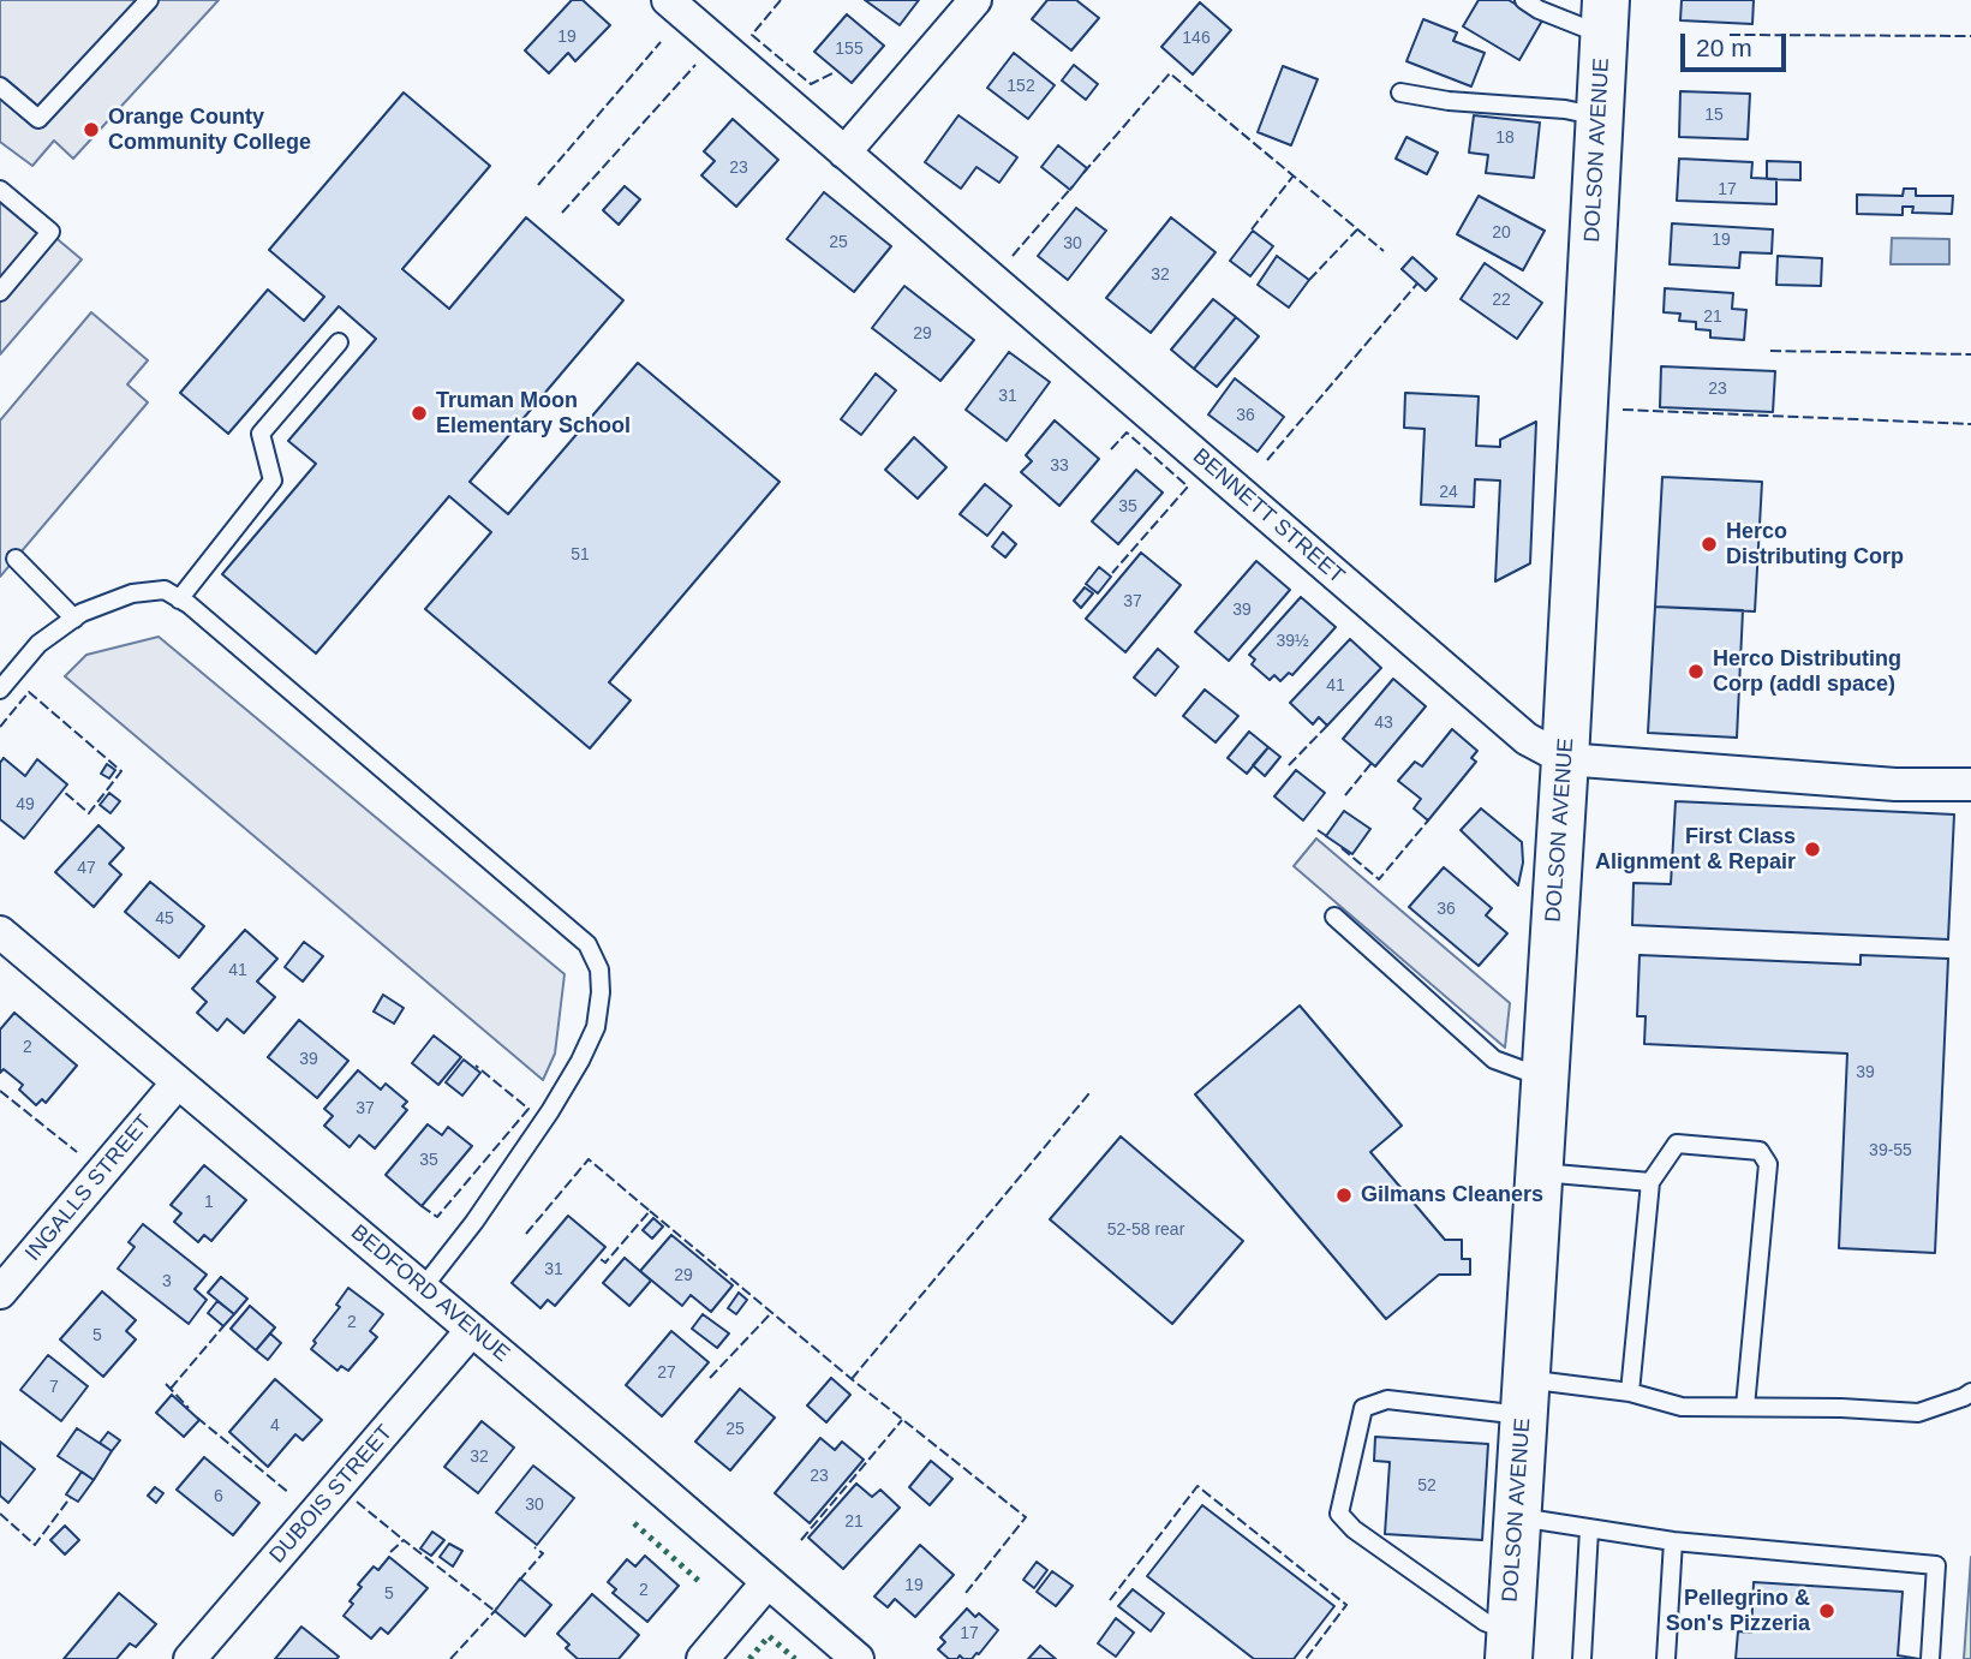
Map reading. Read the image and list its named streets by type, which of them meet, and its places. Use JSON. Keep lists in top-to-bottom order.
{
  "streets": {
    "main road": ["DOLSON AVENUE"],
    "street": [
      "BENNETT STREET",
      "INGALLS STREET",
      "BEDFORD AVENUE",
      "DUBOIS STREET"
    ]
  },
  "crossings": [
    ["DOLSON AVENUE", "BENNETT STREET"],
    ["INGALLS STREET", "BEDFORD AVENUE"],
    ["BEDFORD AVENUE", "DUBOIS STREET"]
  ],
  "places": [
    "Orange County Community College",
    "Truman Moon Elementary School",
    "Herco Distributing Corp",
    "Herco Distributing Corp (addl space)",
    "First Class Alignment & Repair",
    "Gilmans Cleaners",
    "Pellegrino & Son's Pizzeria"
  ],
  "house_numbers": [
    "19",
    "146",
    "155",
    "152",
    "15",
    "18",
    "23",
    "17",
    "20",
    "19",
    "25",
    "30",
    "32",
    "22",
    "21",
    "29",
    "23",
    "31",
    "36",
    "33",
    "24",
    "35",
    "51",
    "37",
    "39",
    "39½",
    "41",
    "43",
    "49",
    "47",
    "36",
    "45",
    "41",
    "2",
    "39",
    "39",
    "37",
    "39-55",
    "35",
    "1",
    "52-58 rear",
    "31",
    "29",
    "3",
    "2",
    "5",
    "27",
    "7",
    "4",
    "25",
    "32",
    "23",
    "52",
    "6",
    "30",
    "21",
    "19",
    "2",
    "5",
    "17"
  ],
  "scale_bar": "20 m"
}
